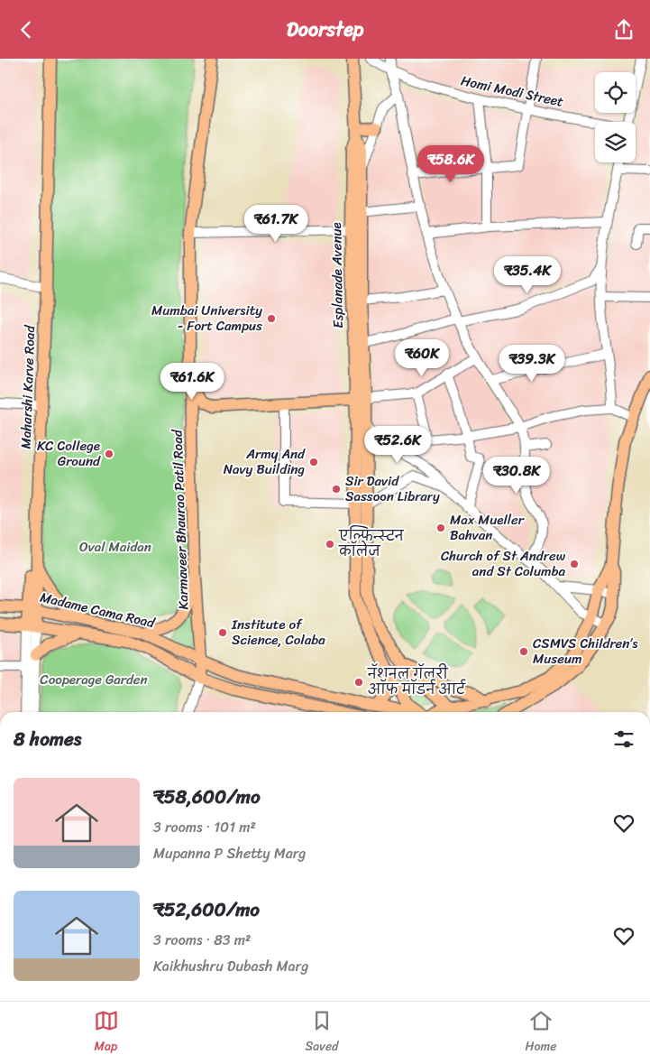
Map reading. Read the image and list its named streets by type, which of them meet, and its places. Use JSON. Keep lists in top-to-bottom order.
{
  "streets": {
    "main road": [
      "Esplanade Avenue",
      "Maharshi Karve Road",
      "Karmaveer Bhaurao Patil Road",
      "Madame Cama Road"
    ],
    "street": ["Homi Modi Street"]
  },
  "crossings": [
    ["Maharshi Karve Road", "Madame Cama Road"],
    ["Karmaveer Bhaurao Patil Road", "Madame Cama Road"]
  ],
  "parks": ["Oval Maidan", "Cooperage Garden"],
  "places": [
    "Mumbai University - Fort Campus",
    "KC College Ground",
    "Army And Navy Building",
    "Sir David Sassoon Library",
    "Max Mueller Bahvan",
    "एल्फिन्स्टन कॉलेज",
    "Church of St Andrew and St Columba",
    "Institute of Science, Colaba",
    "CSMVS Children’s Museum",
    "नॅशनल गॅलरी ऑफ मॉडर्न आर्ट"
  ],
  "page": {
    "header": "Doorstep",
    "price": [
      "₹58.6K",
      "₹61.7K",
      "₹35.4K",
      "₹60K",
      "₹39.3K",
      "₹61.6K",
      "₹52.6K",
      "₹30.8K"
    ],
    "heading": "8 homes",
    "list": [
      {
        "name": "₹58,600/mo",
        "note": "3 rooms · 101 m² · Mupanna P Shetty Marg"
      },
      {
        "name": "₹52,600/mo",
        "note": "3 rooms · 83 m² · Kaikhushru Dubash Marg"
      }
    ],
    "tabs": ["Map", "Saved", "Home"]
  }
}
